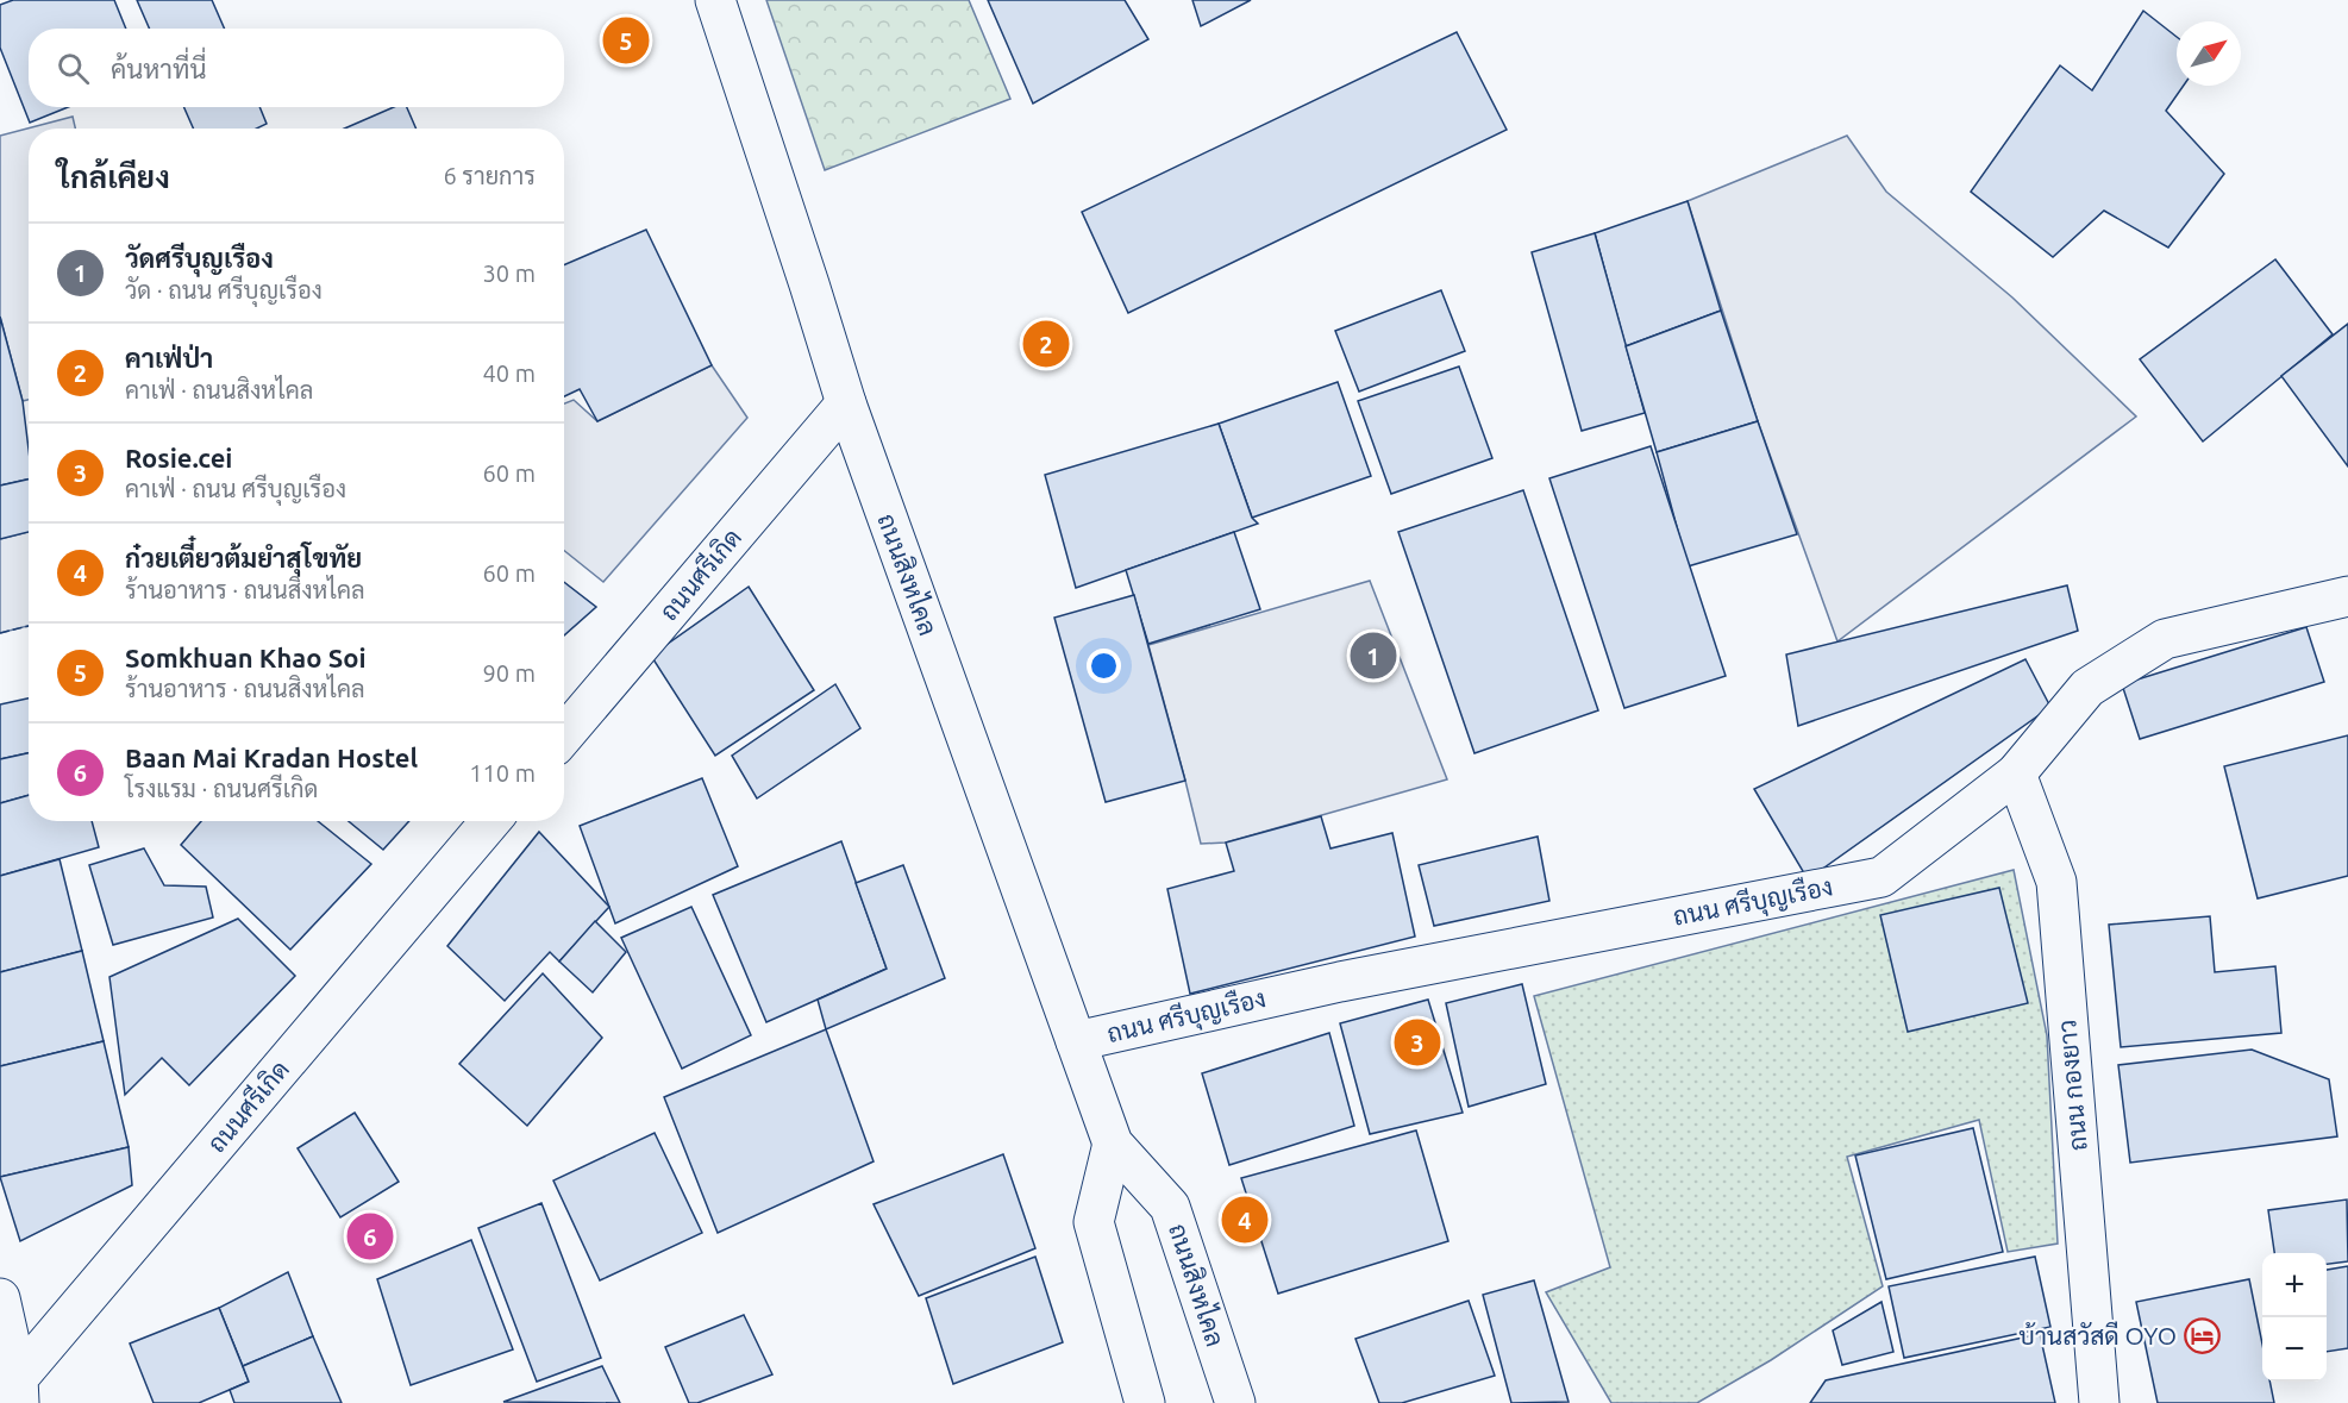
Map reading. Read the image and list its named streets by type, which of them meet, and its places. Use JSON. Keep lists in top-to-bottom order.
{
  "streets": {
    "main road": [
      "ถนนศรีเกิด",
      "ถนนสิงหไคล",
      "ถนน ศรีบุญเรือง",
      "ถนน กองยาว"
    ]
  },
  "crossings": [
    ["ถนนศรีเกิด", "ถนนสิงหไคล"],
    ["ถนนสิงหไคล", "ถนน ศรีบุญเรือง"],
    ["ถนน ศรีบุญเรือง", "ถนน กองยาว"]
  ],
  "places": {
    "hotel": ["บ้านสวัสดี OYO"]
  },
  "north": "top right",
  "page": {
    "pins": [
      "5",
      "2",
      "1",
      "3",
      "4",
      "6"
    ],
    "search": "ค้นหาที่นี่",
    "heading": ["ใกล้เคียง", "6 รายการ"],
    "list": [
      {
        "mark": "1",
        "name": "วัดศรีบุญเรือง",
        "note": "วัด · ถนน ศรีบุญเรือง",
        "value": "30 m"
      },
      {
        "mark": "2",
        "name": "คาเฟ่ป่า",
        "note": "คาเฟ่ · ถนนสิงหไคล",
        "value": "40 m"
      },
      {
        "mark": "3",
        "name": "Rosie.cei",
        "note": "คาเฟ่ · ถนน ศรีบุญเรือง",
        "value": "60 m"
      },
      {
        "mark": "4",
        "name": "ก๋วยเตี๋ยวต้มยำสุโขทัย",
        "note": "ร้านอาหาร · ถนนสิงหไคล",
        "value": "60 m"
      },
      {
        "mark": "5",
        "name": "Somkhuan Khao Soi",
        "note": "ร้านอาหาร · ถนนสิงหไคล",
        "value": "90 m"
      },
      {
        "mark": "6",
        "name": "Baan Mai Kradan Hostel",
        "note": "โรงแรม · ถนนศรีเกิด",
        "value": "110 m"
      }
    ],
    "map_buttons": ["+", "−"]
  }
}
